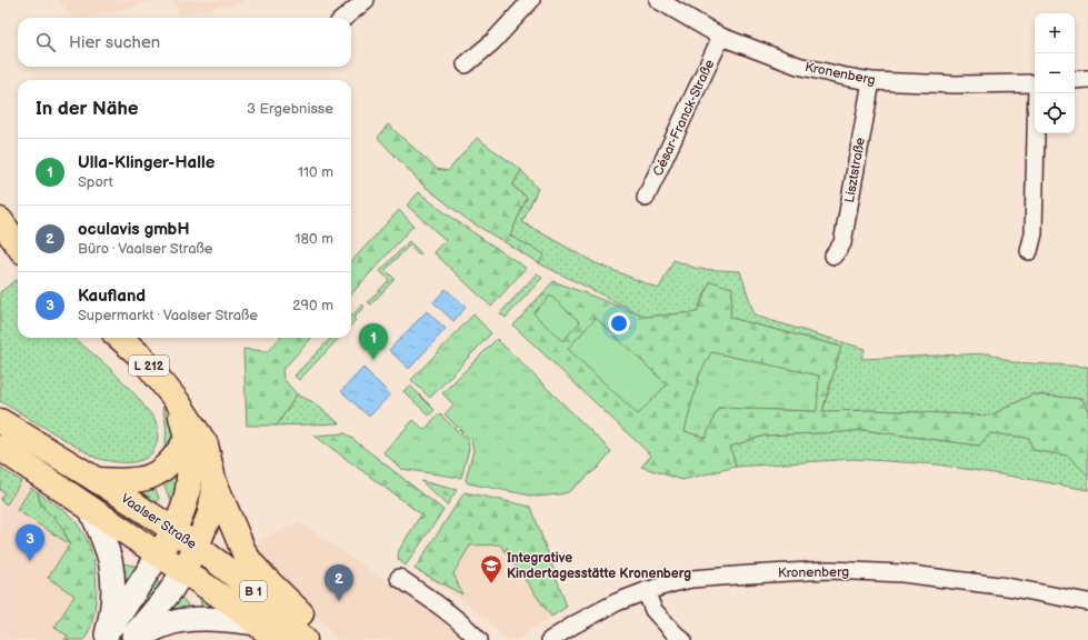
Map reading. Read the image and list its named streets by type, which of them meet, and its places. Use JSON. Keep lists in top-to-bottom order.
{
  "streets": {
    "main road": ["L 212", "Vaalser Straße", "B 1"],
    "street": ["Kronenberg", "César-Franck-Straße", "Lisztstraße"]
  },
  "crossings": [
    ["Kronenberg", "César-Franck-Straße"],
    ["Kronenberg", "Lisztstraße"],
    ["L 212", "Vaalser Straße"]
  ],
  "places": {
    "school or university": ["Integrative Kindertagesstätte Kronenberg"]
  },
  "page": {
    "map_buttons": ["+", "−"],
    "search": "Hier suchen",
    "heading": ["In der Nähe", "3 Ergebnisse"],
    "list": [
      {
        "mark": "1",
        "name": "Ulla-Klinger-Halle",
        "note": "Sport",
        "value": "110 m"
      },
      {
        "mark": "2",
        "name": "oculavis gmbH",
        "note": "Büro · Vaalser Straße",
        "value": "180 m"
      },
      {
        "mark": "3",
        "name": "Kaufland",
        "note": "Supermarkt · Vaalser Straße",
        "value": "290 m"
      }
    ],
    "pins": ["1", "3", "2"]
  }
}
